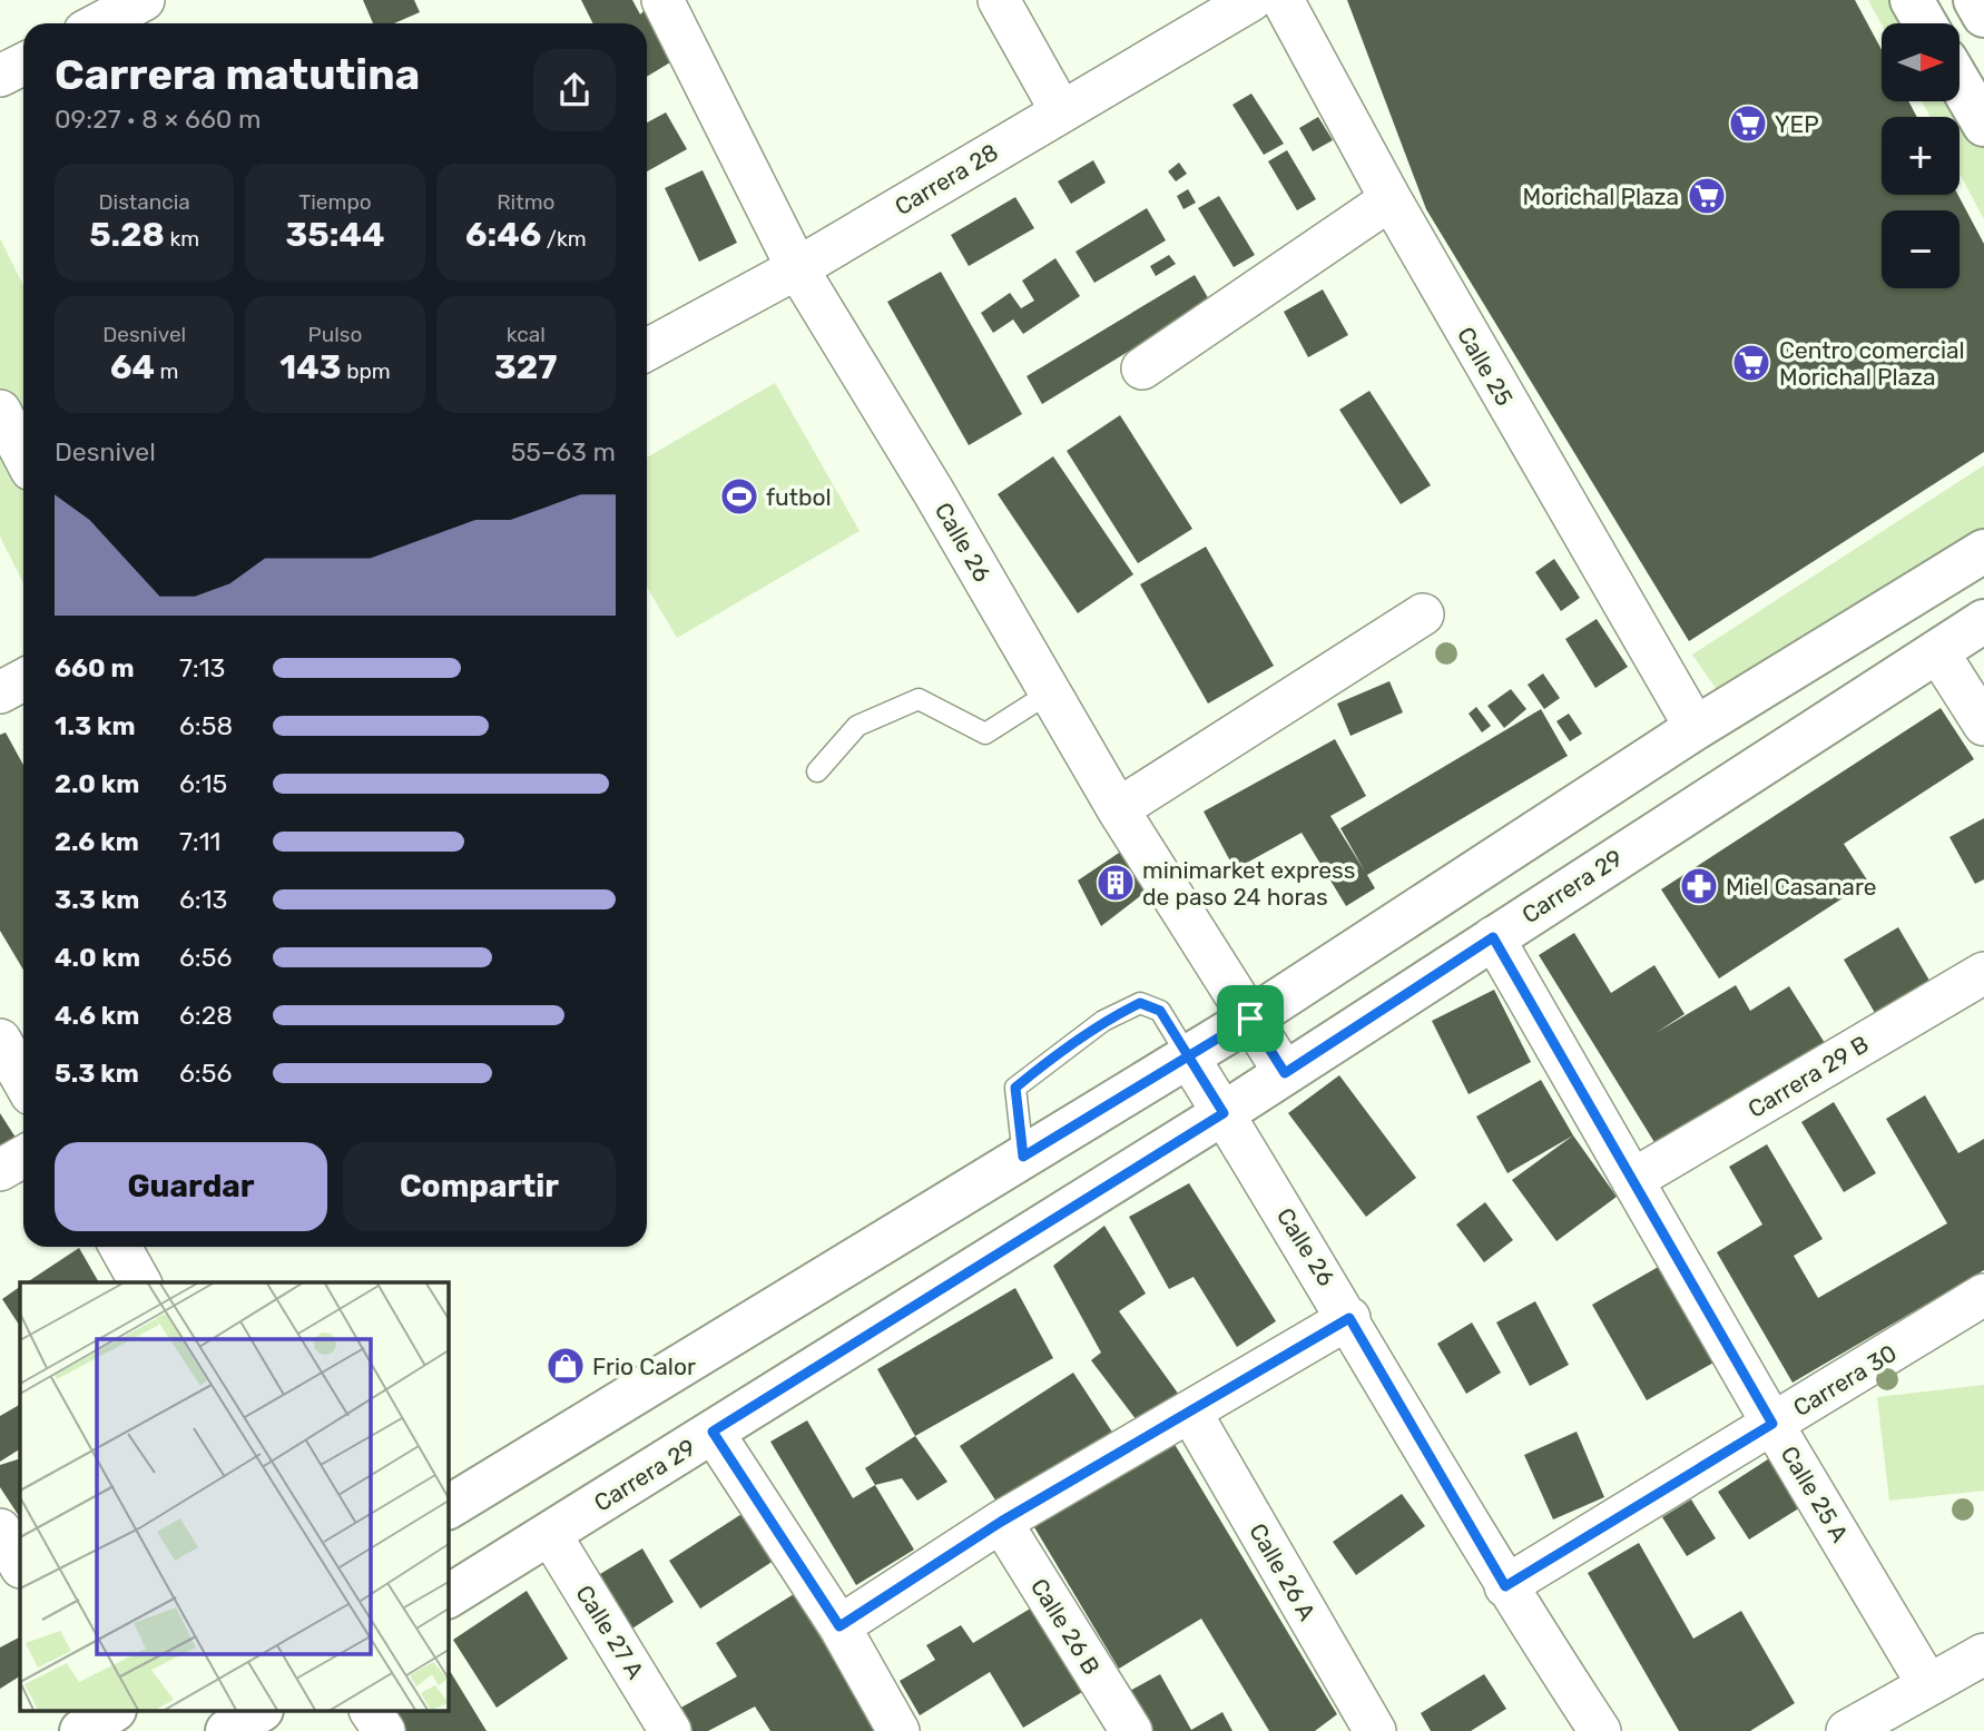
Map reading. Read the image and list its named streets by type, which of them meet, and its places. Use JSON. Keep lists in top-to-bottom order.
{
  "streets": {
    "main road": ["Carrera 29"],
    "street": [
      "Carrera 28",
      "Calle 25",
      "Calle 26",
      "Carrera 29 B",
      "Carrera 30",
      "Calle 25 A",
      "Calle 26 A",
      "Calle 26 B",
      "Calle 27 A"
    ]
  },
  "crossings": [
    ["Carrera 28", "Calle 26"],
    ["Calle 26", "Carrera 29"],
    ["Calle 26", "Carrera 30"],
    ["Carrera 29", "Calle 25 A"],
    ["Carrera 29", "Calle 27 A"],
    ["Carrera 29 B", "Calle 25 A"],
    ["Carrera 30", "Calle 25 A"]
  ],
  "places": {
    "supermarket": ["YEP", "Morichal Plaza", "Centro comercial Morichal Plaza"],
    "sports": ["futbol"],
    "building": ["minimarket express de paso 24 horas"],
    "pharmacy": ["Miel Casanare"],
    "shop": ["Frio Calor"]
  },
  "north": "right",
  "page": {
    "map_buttons": ["+", "−"],
    "heading": ["Carrera matutina", "09:27 · 8 × 660 m"],
    "stats": [
      ["Distancia", "5.28 km"],
      ["Tiempo", "35:44"],
      ["Ritmo", "6:46 /km"],
      ["Desnivel", "64 m"],
      ["Pulso", "143 bpm"],
      ["kcal", "327"]
    ],
    "chart": ["Desnivel", "55–63 m"],
    "list": [
      {
        "name": "660 m",
        "note": "7:13"
      },
      {
        "name": "1.3 km",
        "note": "6:58"
      },
      {
        "name": "2.0 km",
        "note": "6:15"
      },
      {
        "name": "2.6 km",
        "note": "7:11"
      },
      {
        "name": "3.3 km",
        "note": "6:13"
      },
      {
        "name": "4.0 km",
        "note": "6:56"
      },
      {
        "name": "4.6 km",
        "note": "6:28"
      },
      {
        "name": "5.3 km",
        "note": "6:56"
      }
    ],
    "buttons": ["Guardar", "Compartir"]
  }
}
